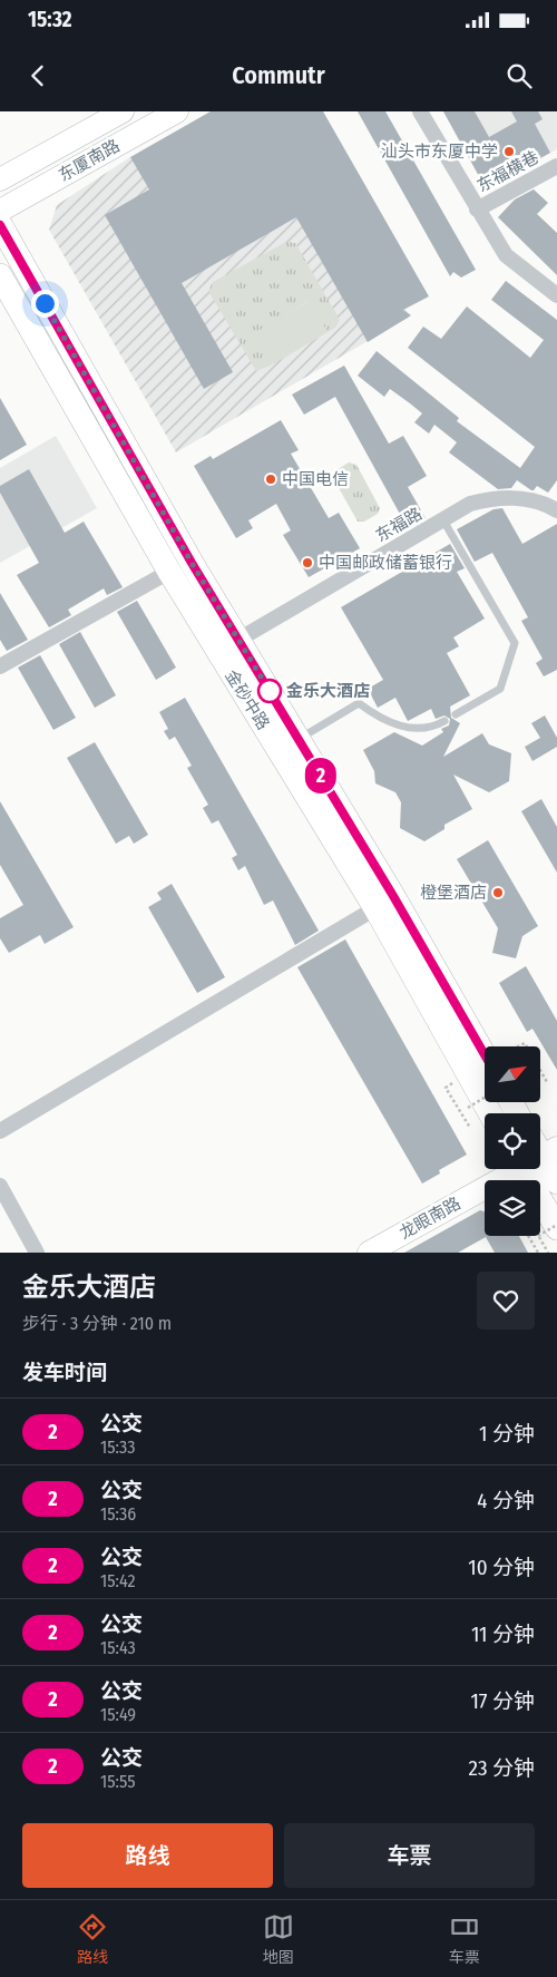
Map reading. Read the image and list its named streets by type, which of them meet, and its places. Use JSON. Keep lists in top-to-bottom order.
{
  "streets": {
    "main road": ["金砂中路"],
    "street": [
      "东厦南路",
      "东福横巷",
      "东福路",
      "龙眼南路"
    ]
  },
  "crossings": [
    ["东福路", "金砂中路"]
  ],
  "places": [
    "汕头市东厦中学",
    "中国电信",
    "中国邮政储蓄银行",
    "金乐大酒店",
    "橙堡酒店"
  ],
  "lines": ["bus line 2"],
  "north": "top right",
  "page": {
    "status": "15:32",
    "header": "Commutr",
    "on_map": "2",
    "heading": [
      ["金乐大酒店", "步行 · 3 分钟 · 210 m"],
      "发车时间"
    ],
    "list": [
      {
        "mark": "2",
        "name": "公交",
        "note": "15:33",
        "value": "1 分钟"
      },
      {
        "mark": "2",
        "name": "公交",
        "note": "15:36",
        "value": "4 分钟"
      },
      {
        "mark": "2",
        "name": "公交",
        "note": "15:42",
        "value": "10 分钟"
      },
      {
        "mark": "2",
        "name": "公交",
        "note": "15:43",
        "value": "11 分钟"
      },
      {
        "mark": "2",
        "name": "公交",
        "note": "15:49",
        "value": "17 分钟"
      },
      {
        "mark": "2",
        "name": "公交",
        "note": "15:55",
        "value": "23 分钟"
      }
    ],
    "buttons": ["路线", "车票"],
    "tabs": ["路线", "地图", "车票"]
  }
}
